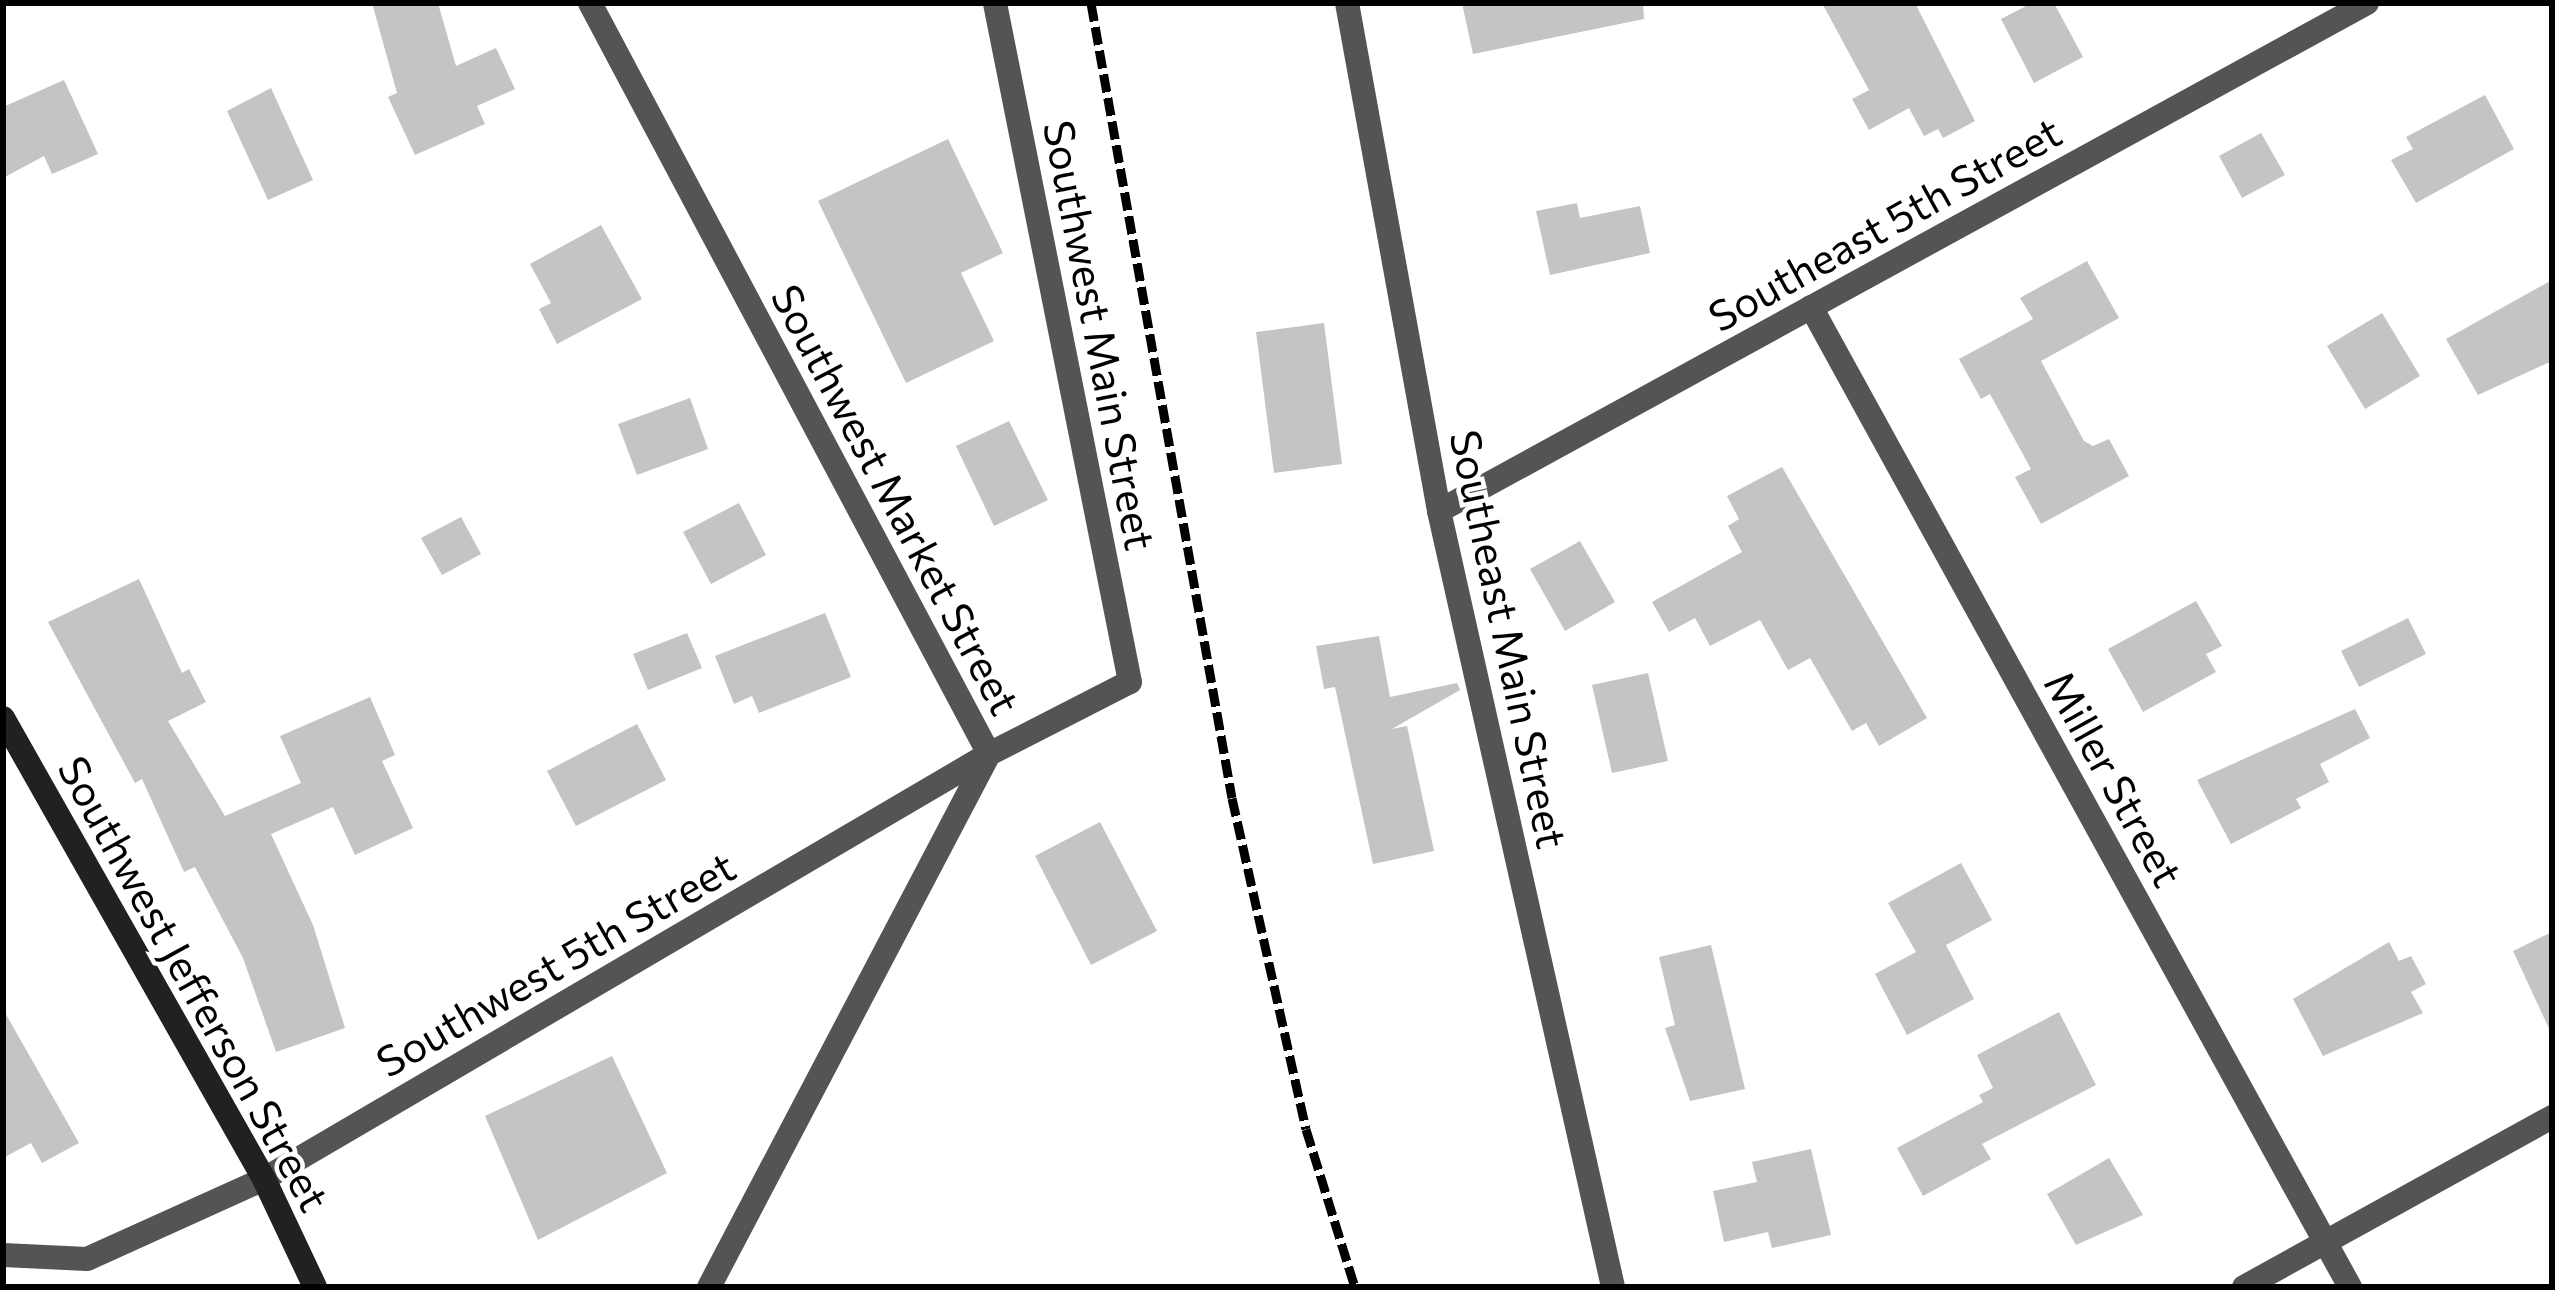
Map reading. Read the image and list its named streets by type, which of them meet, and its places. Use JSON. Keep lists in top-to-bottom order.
{
  "streets": {
    "main road": ["Southwest Jefferson Street"],
    "street": [
      "Southeast 5th Street",
      "Southwest Main Street",
      "Southwest Market Street",
      "Southeast Main Street",
      "Miller Street",
      "Southwest 5th Street"
    ]
  },
  "crossings": [
    ["Southeast 5th Street", "Southeast Main Street"],
    ["Southeast 5th Street", "Miller Street"],
    ["Southwest Main Street", "Southwest 5th Street"],
    ["Southwest Market Street", "Southwest 5th Street"],
    ["Southwest 5th Street", "Southwest Jefferson Street"]
  ]
}
